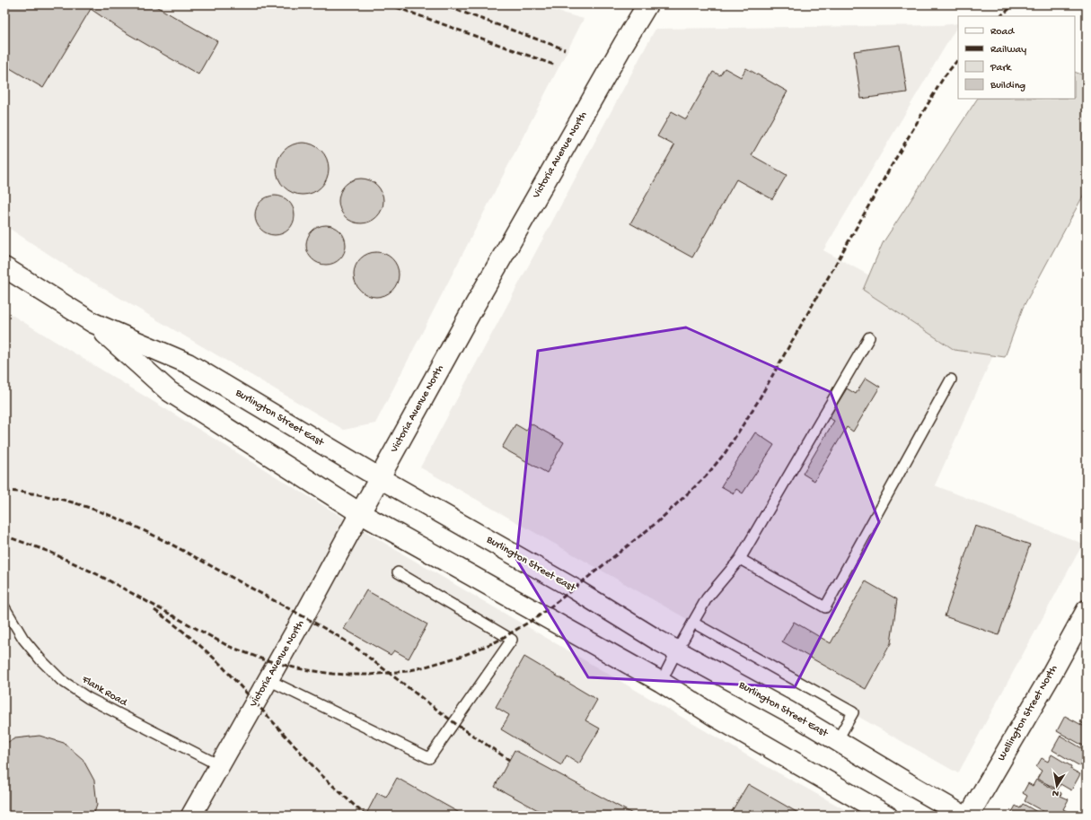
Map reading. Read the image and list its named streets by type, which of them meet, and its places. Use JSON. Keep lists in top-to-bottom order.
{
  "streets": {
    "main road": ["Victoria Avenue North", "Burlington Street East", "Wellington Street North"],
    "lane": ["Flank Road"]
  },
  "crossings": [
    ["Victoria Avenue North", "Burlington Street East"],
    ["Victoria Avenue North", "Flank Road"]
  ],
  "legend": [
    "Road",
    "Railway",
    "Park",
    "Building"
  ],
  "north": "bottom"
}
